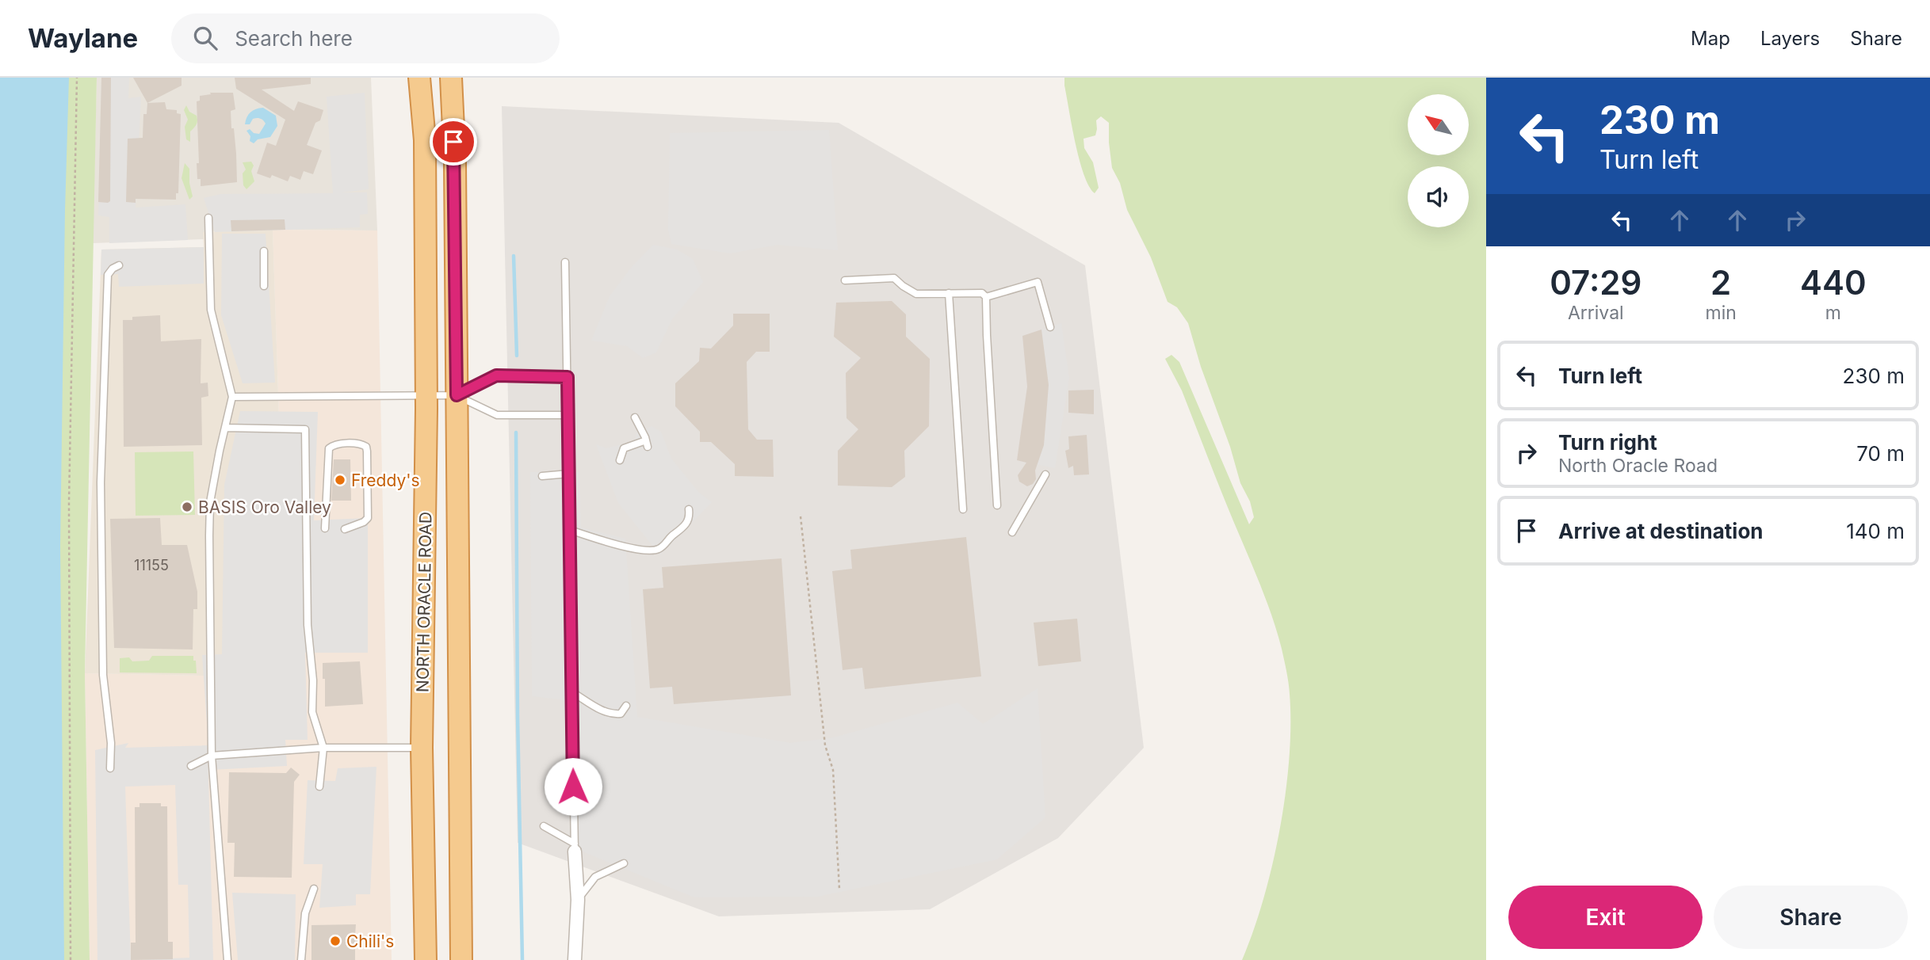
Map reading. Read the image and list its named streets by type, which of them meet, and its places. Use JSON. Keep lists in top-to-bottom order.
{
  "streets": {
    "highway": ["NORTH ORACLE ROAD"]
  },
  "places": ["Freddy's", "BASIS Oro Valley", "Chili's"],
  "house_numbers": ["11155"],
  "north": "top left",
  "page": {
    "header": "Waylane",
    "search": "Search here",
    "nav": ["Map", "Layers", "Share"],
    "turn": ["230 m", "Turn left"],
    "eta": [
      "07:29",
      "Arrival",
      "2",
      "min",
      "440",
      "m"
    ],
    "list": [
      {
        "name": "Turn left",
        "value": "230 m"
      },
      {
        "name": "Turn right",
        "note": "North Oracle Road",
        "value": "70 m"
      },
      {
        "name": "Arrive at destination",
        "value": "140 m"
      }
    ],
    "buttons": ["Exit", "Share"]
  }
}
